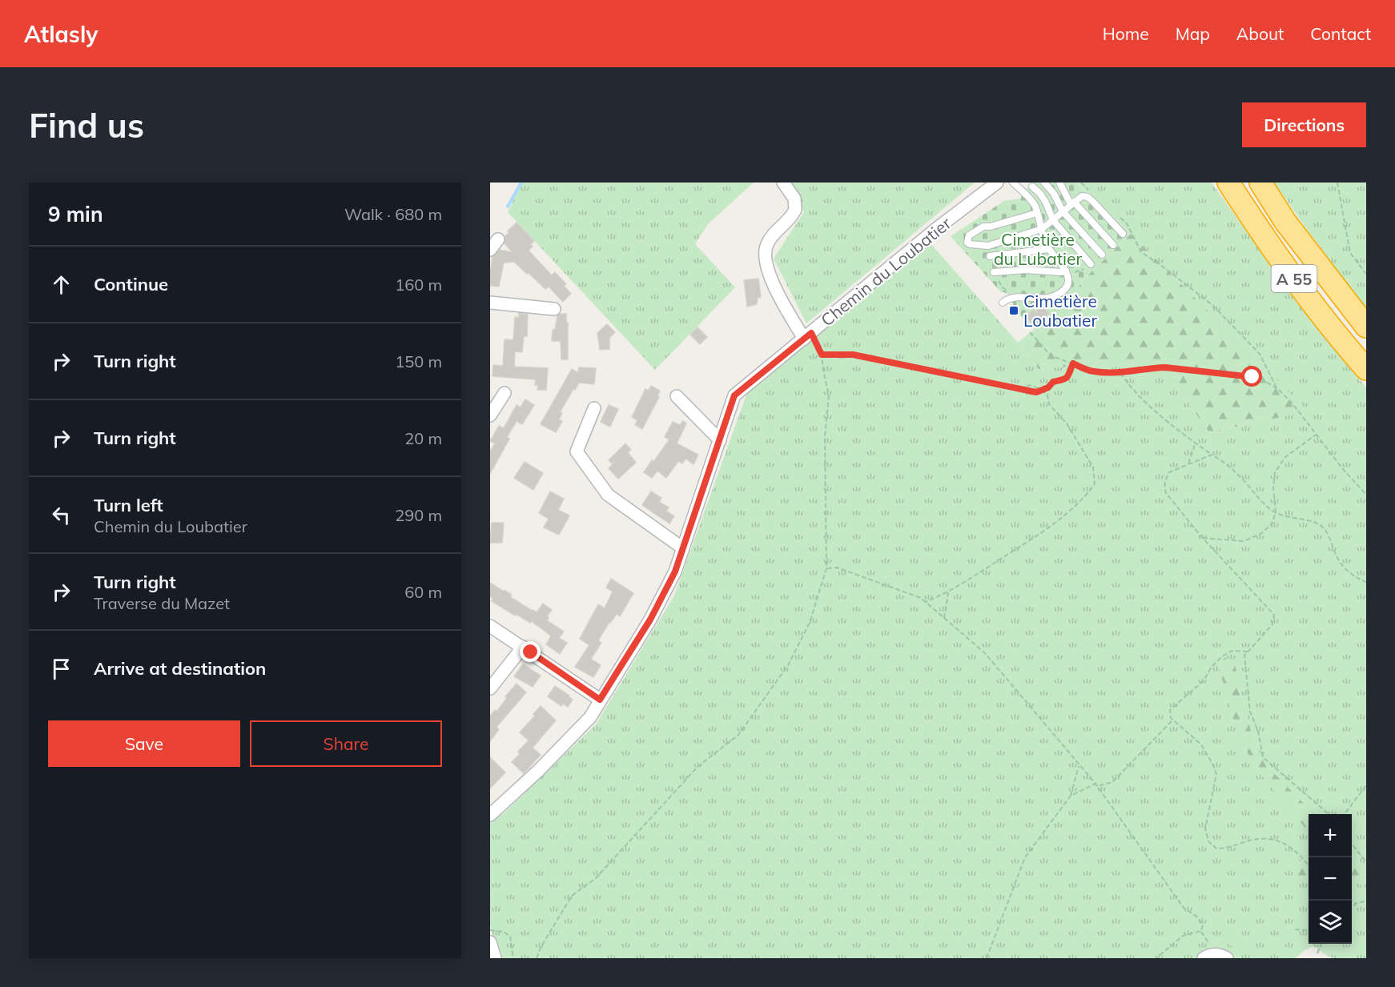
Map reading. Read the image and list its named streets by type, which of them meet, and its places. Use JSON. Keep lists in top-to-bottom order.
{
  "streets": {
    "highway": ["A 55"],
    "street": ["Chemin du Loubatier"]
  },
  "parks": ["Cimetière du Lubatier"],
  "places": {
    "transit": ["Cimetière Loubatier"]
  },
  "page": {
    "header": "Atlasly",
    "nav": [
      "Home",
      "Map",
      "About",
      "Contact"
    ],
    "buttons": [
      "Directions",
      ["Save", "Share"]
    ],
    "title": "Find us",
    "heading": ["9 min", "Walk · 680 m"],
    "list": [
      ["Continue", "160 m"],
      ["Turn right", "150 m"],
      ["Turn right", "20 m"],
      ["Turn left", "Chemin du Loubatier", "290 m"],
      ["Turn right", "Traverse du Mazet", "60 m"],
      "Arrive at destination"
    ],
    "map_buttons": ["+", "−"]
  }
}
